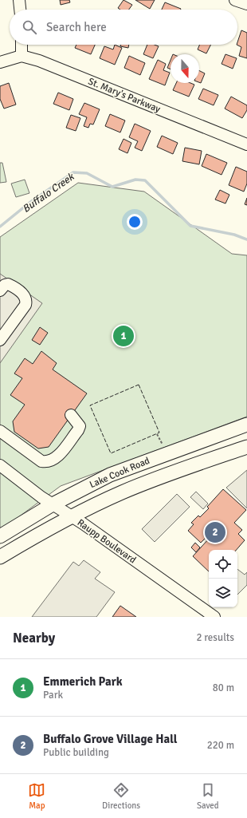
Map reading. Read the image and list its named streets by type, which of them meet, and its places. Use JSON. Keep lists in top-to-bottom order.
{
  "streets": {
    "main road": ["Lake Cook Road"],
    "street": ["St. Mary's Parkway", "Raupp Boulevard"]
  },
  "crossings": [
    ["Lake Cook Road", "Raupp Boulevard"]
  ],
  "water": ["Buffalo Creek"],
  "north": "bottom",
  "page": {
    "search": "Search here",
    "pins": ["1", "2"],
    "heading": ["Nearby", "2 results"],
    "list": [
      {
        "mark": "1",
        "name": "Emmerich Park",
        "note": "Park",
        "value": "80 m"
      },
      {
        "mark": "2",
        "name": "Buffalo Grove Village Hall",
        "note": "Public building",
        "value": "220 m"
      }
    ],
    "nav": ["Map", "Directions", "Saved"]
  }
}
